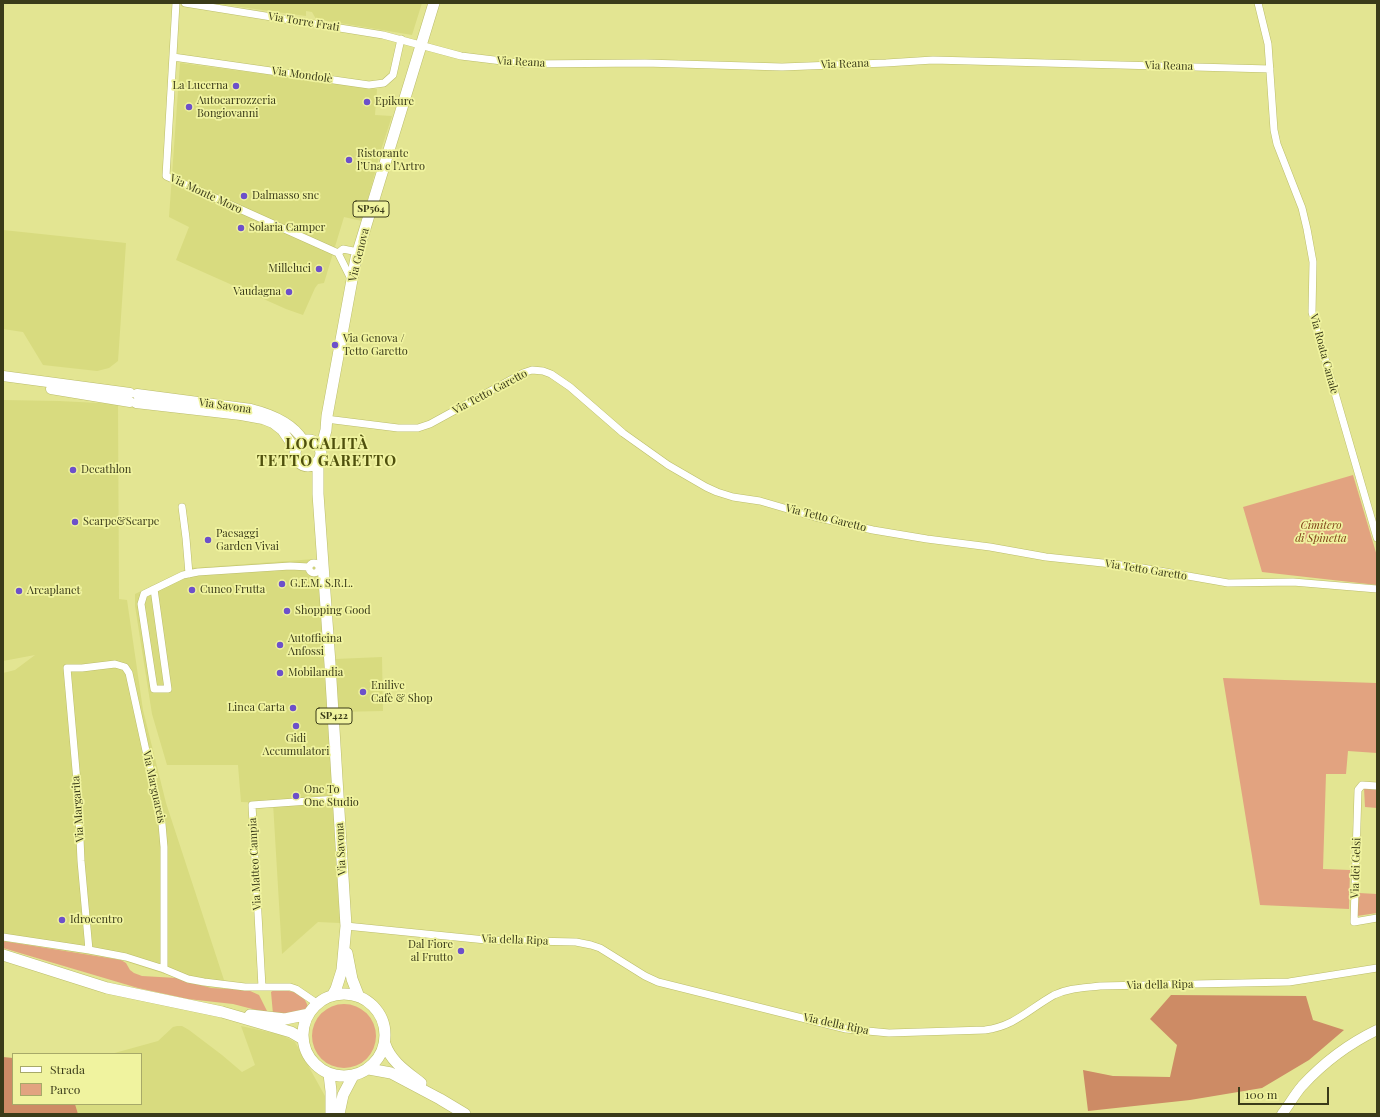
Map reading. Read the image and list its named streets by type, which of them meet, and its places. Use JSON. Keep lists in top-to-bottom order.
{
  "streets": {
    "main road": [
      "SP564",
      "Via Genova",
      "Via Savona",
      "SP422"
    ],
    "street": [
      "Via Torre Frati",
      "Via Reana",
      "Via Mondolè",
      "Via Monte Moro",
      "Via Roata Canale",
      "Via Tetto Garetto",
      "Via Marguareis",
      "Via Margarita",
      "Via Matteo Campia",
      "Via dei Gelsi",
      "Via della Ripa"
    ]
  },
  "crossings": [
    ["Via Torre Frati", "Via Reana"],
    ["Via Torre Frati", "Via Mondolè"],
    ["Via Torre Frati", "Via Genova"],
    ["Via Reana", "Via Genova"],
    ["Via Reana", "Via Roata Canale"],
    ["Via Mondolè", "Via Monte Moro"],
    ["Via Monte Moro", "Via Genova"],
    ["Via Genova", "Via Tetto Garetto"],
    ["Via Genova", "Via Savona"],
    ["Via Genova", "SP422"],
    ["Via Savona", "SP422"],
    ["Via Savona", "Via Matteo Campia"],
    ["Via Savona", "Via della Ripa"],
    ["Via Marguareis", "Via Margarita"]
  ],
  "districts": ["LOCALITÀ TETTO GARETTO"],
  "parks": ["Cimitero di Spinetta"],
  "places": [
    "La Lucerna",
    "Epikure",
    "Autocarrozzeria Bongiovanni",
    "Ristorante l’Una e l’Artro",
    "Dalmasso snc",
    "Solaria Camper",
    "Milleluci",
    "Vaudagna",
    "Via Genova / Tetto Garetto",
    "Decathlon",
    "Scarpe&Scarpe",
    "Paesaggi Garden Vivai",
    "G.E.M. S.R.L.",
    "Cuneo Frutta",
    "Arcaplanet",
    "Shopping Good",
    "Autofficina Anfossi",
    "Mobilandia",
    "Enilive Cafè & Shop",
    "Linea Carta",
    "Gidi Accumulatori",
    "One To One Studio",
    "Idrocentro",
    "Dal Fiore al Frutto"
  ],
  "legend": ["Strada", "Parco"],
  "scale_bar": "100 m"
}
